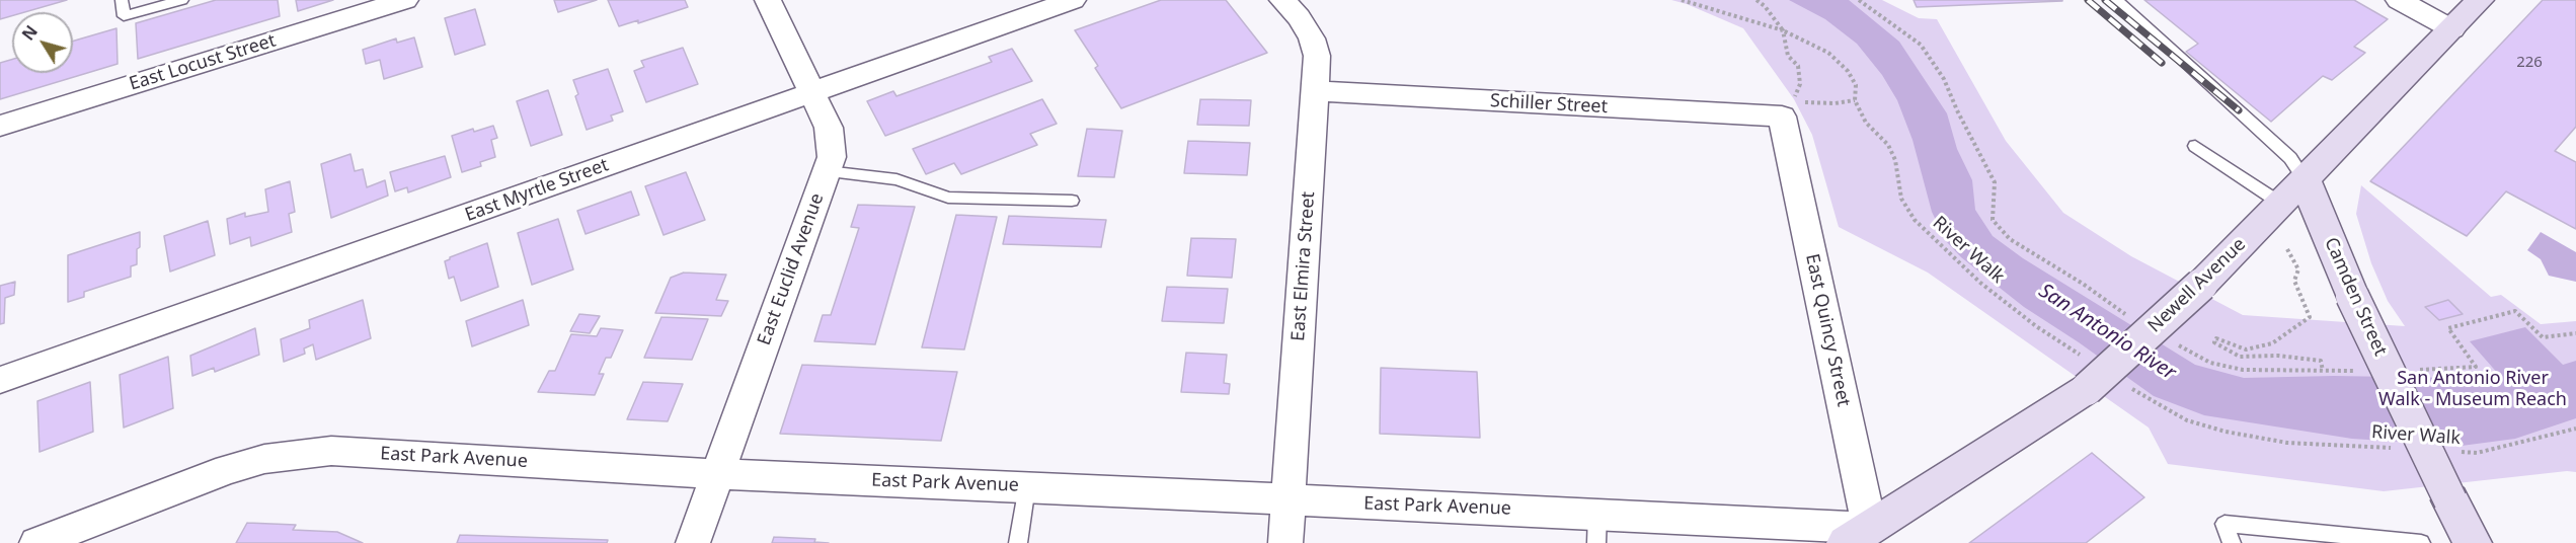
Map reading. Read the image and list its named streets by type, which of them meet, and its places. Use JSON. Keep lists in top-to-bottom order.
{
  "streets": {
    "main road": ["Newell Avenue", "Camden Street"],
    "street": [
      "East Locust Street",
      "Schiller Street",
      "East Myrtle Street",
      "East Elmira Street",
      "East Euclid Avenue",
      "East Quincy Street",
      "East Park Avenue"
    ],
    "path": ["River Walk"]
  },
  "crossings": [
    ["Schiller Street", "East Elmira Street"],
    ["Schiller Street", "East Quincy Street"],
    ["East Myrtle Street", "East Euclid Avenue"],
    ["River Walk", "Newell Avenue"],
    ["East Elmira Street", "East Park Avenue"],
    ["East Euclid Avenue", "East Park Avenue"],
    ["Newell Avenue", "Camden Street"],
    ["Newell Avenue", "East Quincy Street"],
    ["Newell Avenue", "East Park Avenue"],
    ["East Quincy Street", "East Park Avenue"]
  ],
  "water": ["San Antonio River"],
  "parks": ["San Antonio River Walk - Museum Reach"],
  "house_numbers": ["226"],
  "north": "top left"
}
